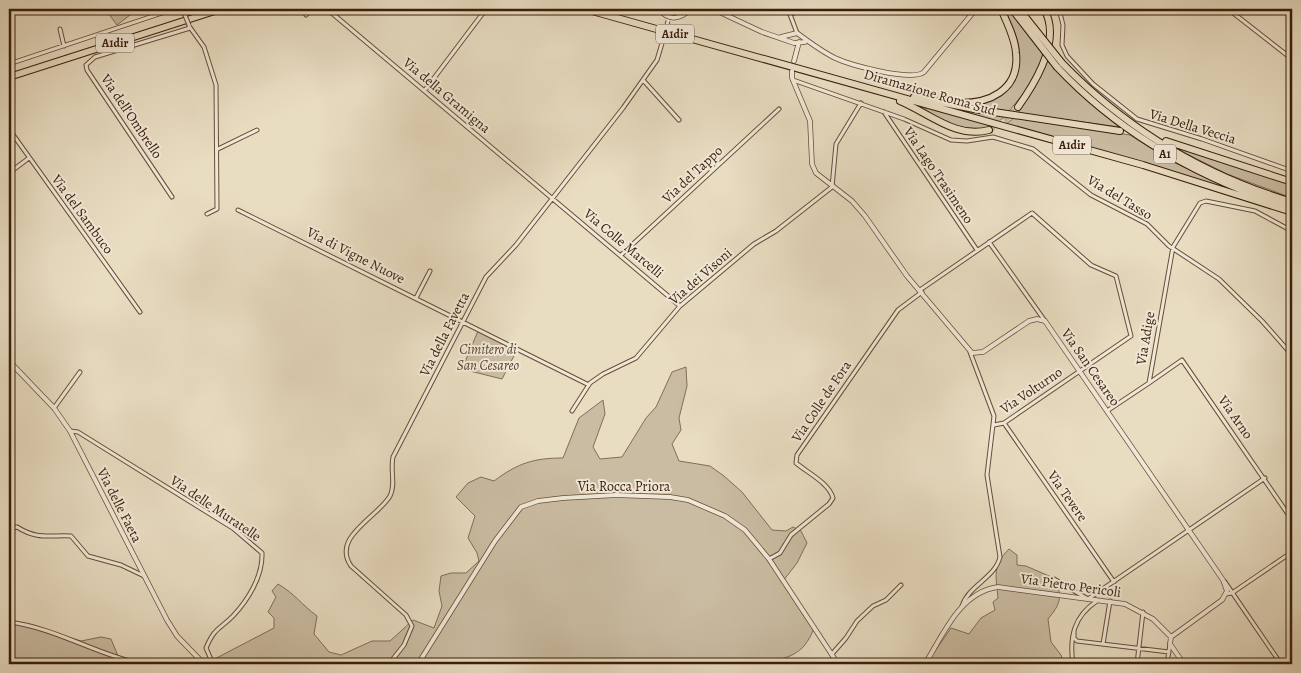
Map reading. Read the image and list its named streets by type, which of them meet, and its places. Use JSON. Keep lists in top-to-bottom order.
{
  "streets": {
    "highway": ["A1dir", "Diramazione Roma Sud", "A1"],
    "street": [
      "Via della Gramigna",
      "Via dell'Ombrello",
      "Via Della Veccia",
      "Via del Tappo",
      "Via Lago Trasimeno",
      "Via del Tasso",
      "Via del Sambuco",
      "Via Colle Marcelli",
      "Via di Vigne Nuove",
      "Via dei Visoni",
      "Via della Favetta",
      "Via Adige",
      "Via San Cesareo",
      "Via Volturno",
      "Via Colle de Fora",
      "Via Arno",
      "Via Rocca Priora",
      "Via Tevere",
      "Via delle Faeta",
      "Via delle Muratelle",
      "Via Pietro Pericoli"
    ]
  },
  "crossings": [
    ["A1dir", "Diramazione Roma Sud"],
    ["Via della Gramigna", "Via Colle Marcelli"],
    ["Via della Gramigna", "Via della Favetta"],
    ["Via del Tappo", "Via Colle Marcelli"],
    ["Via Lago Trasimeno", "Via del Tasso"],
    ["Via del Tasso", "Via Adige"],
    ["Via Colle Marcelli", "Via dei Visoni"],
    ["Via Colle Marcelli", "Via della Favetta"],
    ["Via di Vigne Nuove", "Via dei Visoni"],
    ["Via di Vigne Nuove", "Via della Favetta"],
    ["Via Adige", "Via San Cesareo"],
    ["Via Adige", "Via Arno"],
    ["Via San Cesareo", "Via Volturno"],
    ["Via Volturno", "Via Tevere"],
    ["Via Colle de Fora", "Via Rocca Priora"],
    ["Via delle Faeta", "Via delle Muratelle"]
  ],
  "parks": ["Cimitero di San Cesareo"]
}
